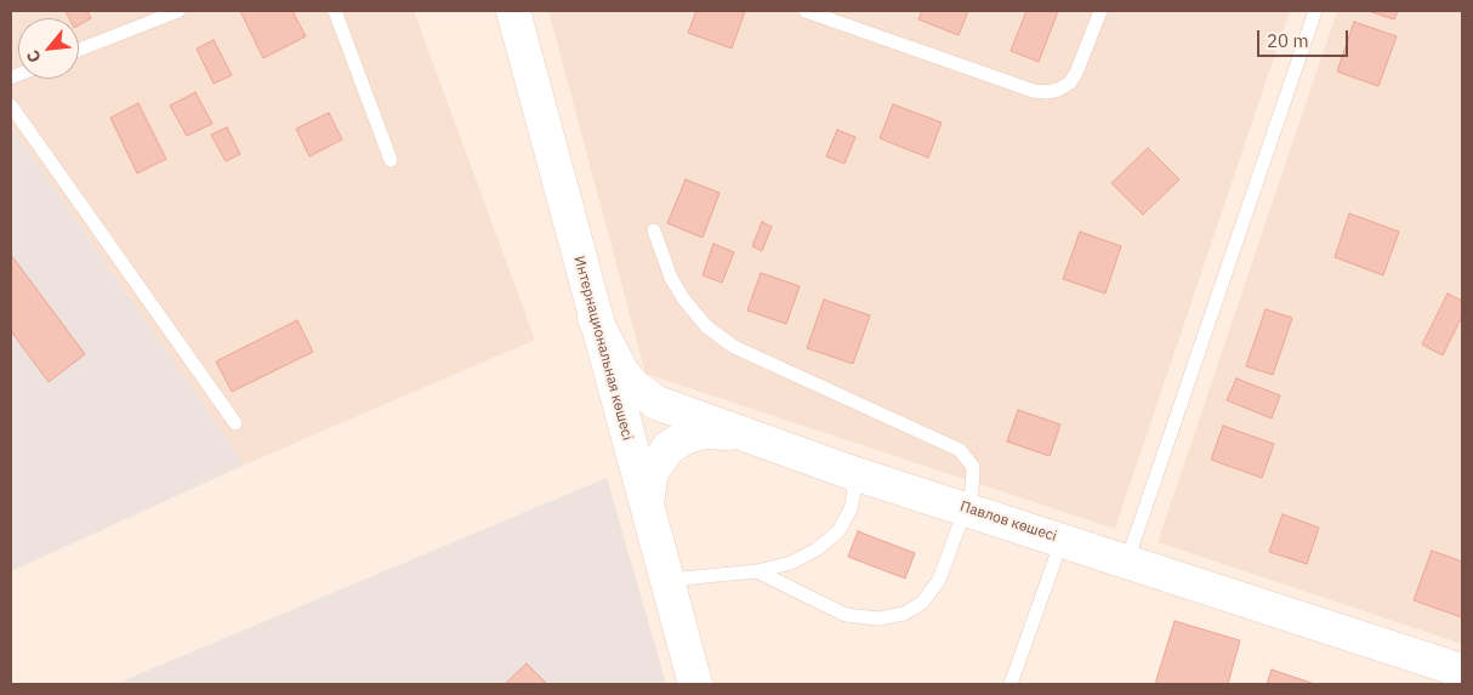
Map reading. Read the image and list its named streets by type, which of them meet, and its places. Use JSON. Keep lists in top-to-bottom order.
{
  "streets": {
    "street": ["Интернациональная көшесі", "Павлов көшесі"]
  },
  "crossings": [
    ["Интернациональная көшесі", "Павлов көшесі"]
  ],
  "scale_bar": "20 m",
  "north": "bottom left"
}
